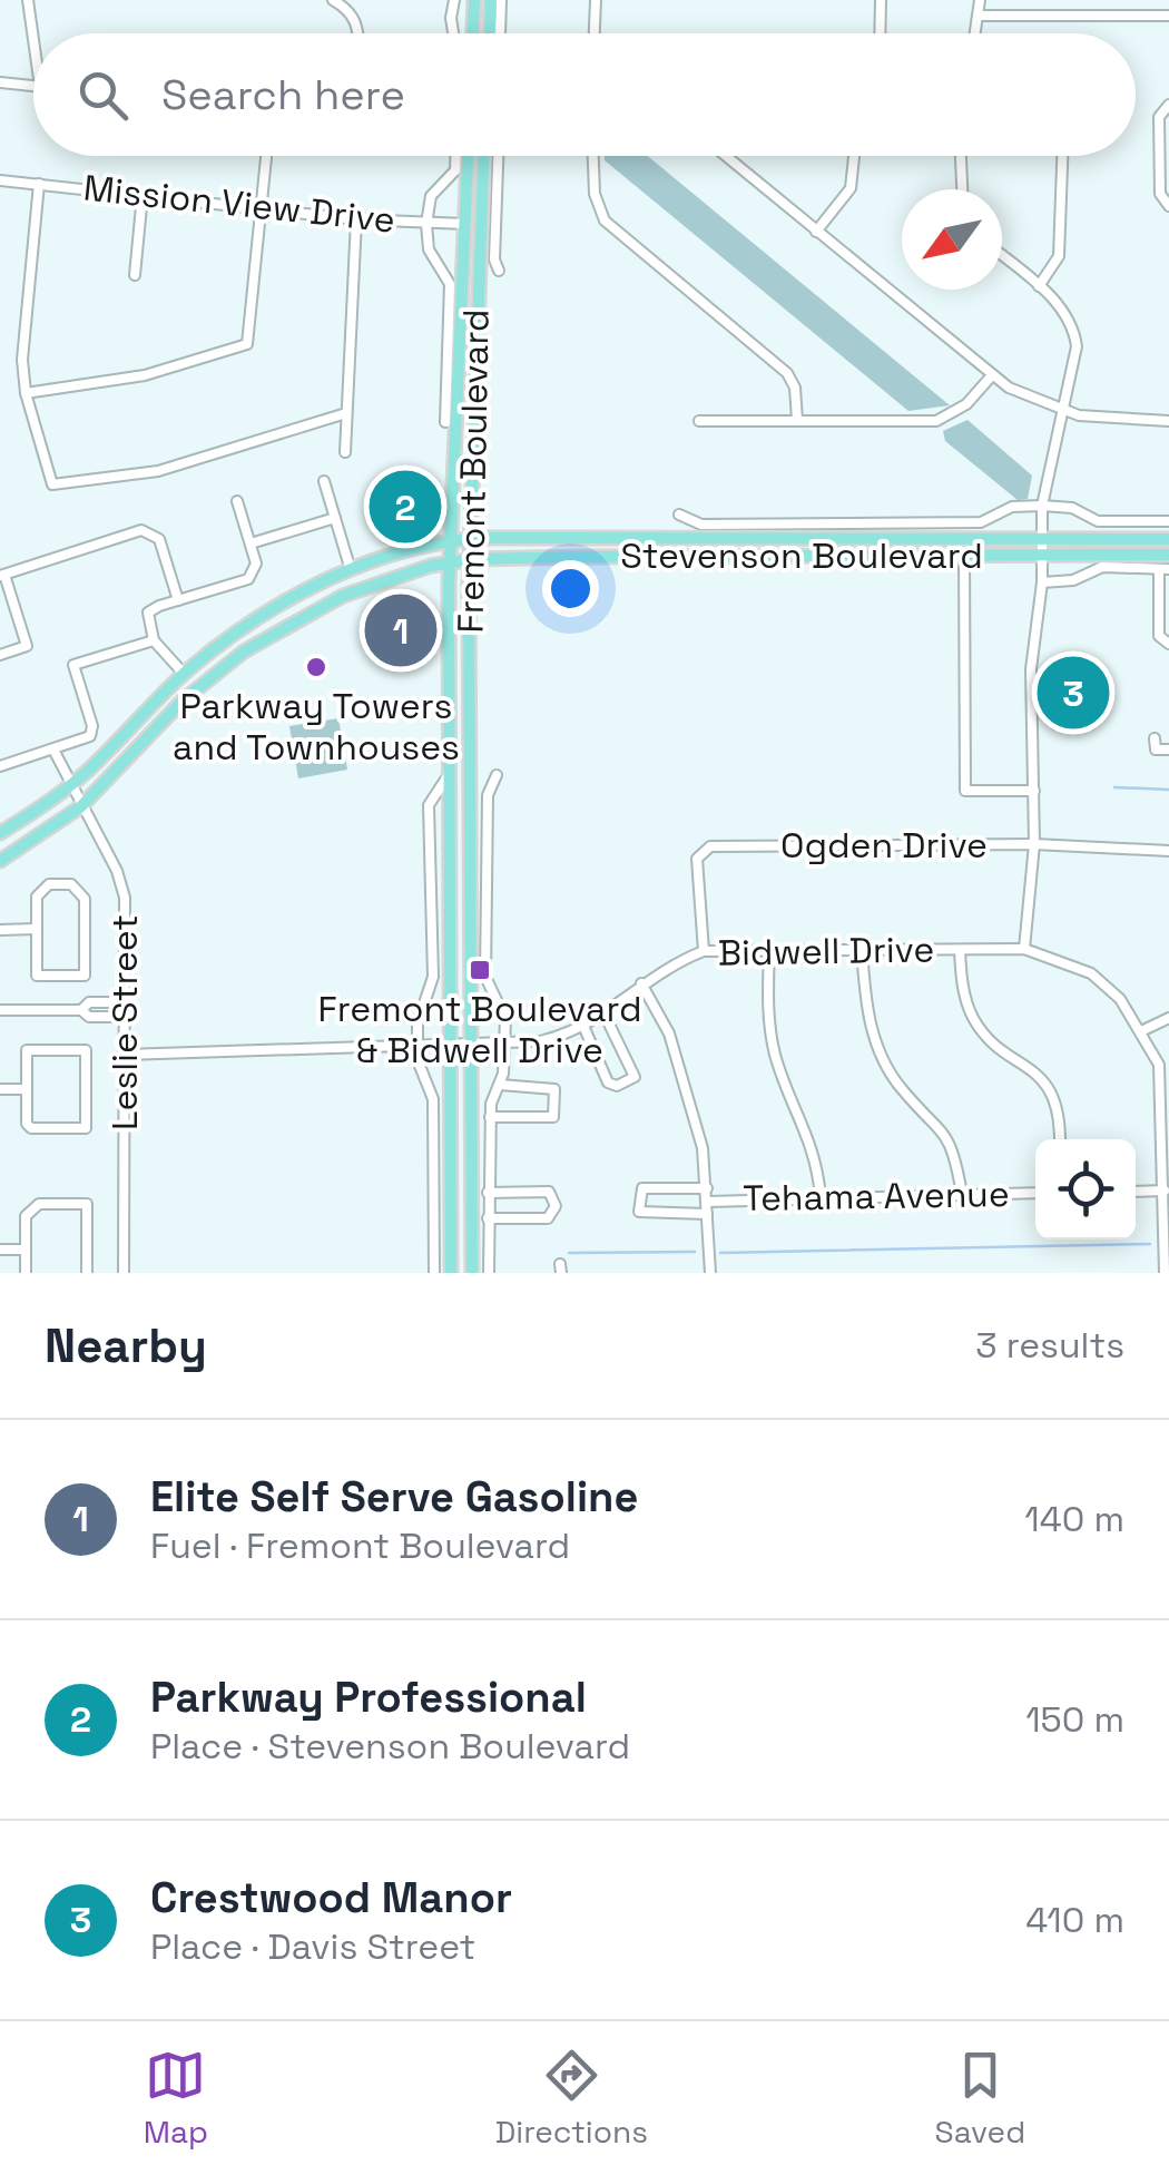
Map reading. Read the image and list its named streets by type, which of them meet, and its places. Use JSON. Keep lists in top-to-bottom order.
{
  "streets": {
    "main road": ["Fremont Boulevard", "Stevenson Boulevard"],
    "street": [
      "Mission View Drive",
      "Ogden Drive",
      "Bidwell Drive",
      "Leslie Street",
      "Tehama Avenue"
    ]
  },
  "crossings": [
    ["Mission View Drive", "Fremont Boulevard"],
    ["Fremont Boulevard", "Stevenson Boulevard"],
    ["Fremont Boulevard", "Bidwell Drive"],
    ["Stevenson Boulevard", "Leslie Street"],
    ["Ogden Drive", "Bidwell Drive"],
    ["Bidwell Drive", "Leslie Street"]
  ],
  "places": {
    "other": ["Parkway Towers and Townhouses"],
    "transit": ["Fremont Boulevard & Bidwell Drive"]
  },
  "north": "bottom left",
  "page": {
    "search": "Search here",
    "pins": ["2", "1", "3"],
    "heading": ["Nearby", "3 results"],
    "list": [
      {
        "mark": "1",
        "name": "Elite Self Serve Gasoline",
        "note": "Fuel · Fremont Boulevard",
        "value": "140 m"
      },
      {
        "mark": "2",
        "name": "Parkway Professional",
        "note": "Place · Stevenson Boulevard",
        "value": "150 m"
      },
      {
        "mark": "3",
        "name": "Crestwood Manor",
        "note": "Place · Davis Street",
        "value": "410 m"
      }
    ],
    "nav": ["Map", "Directions", "Saved"]
  }
}
